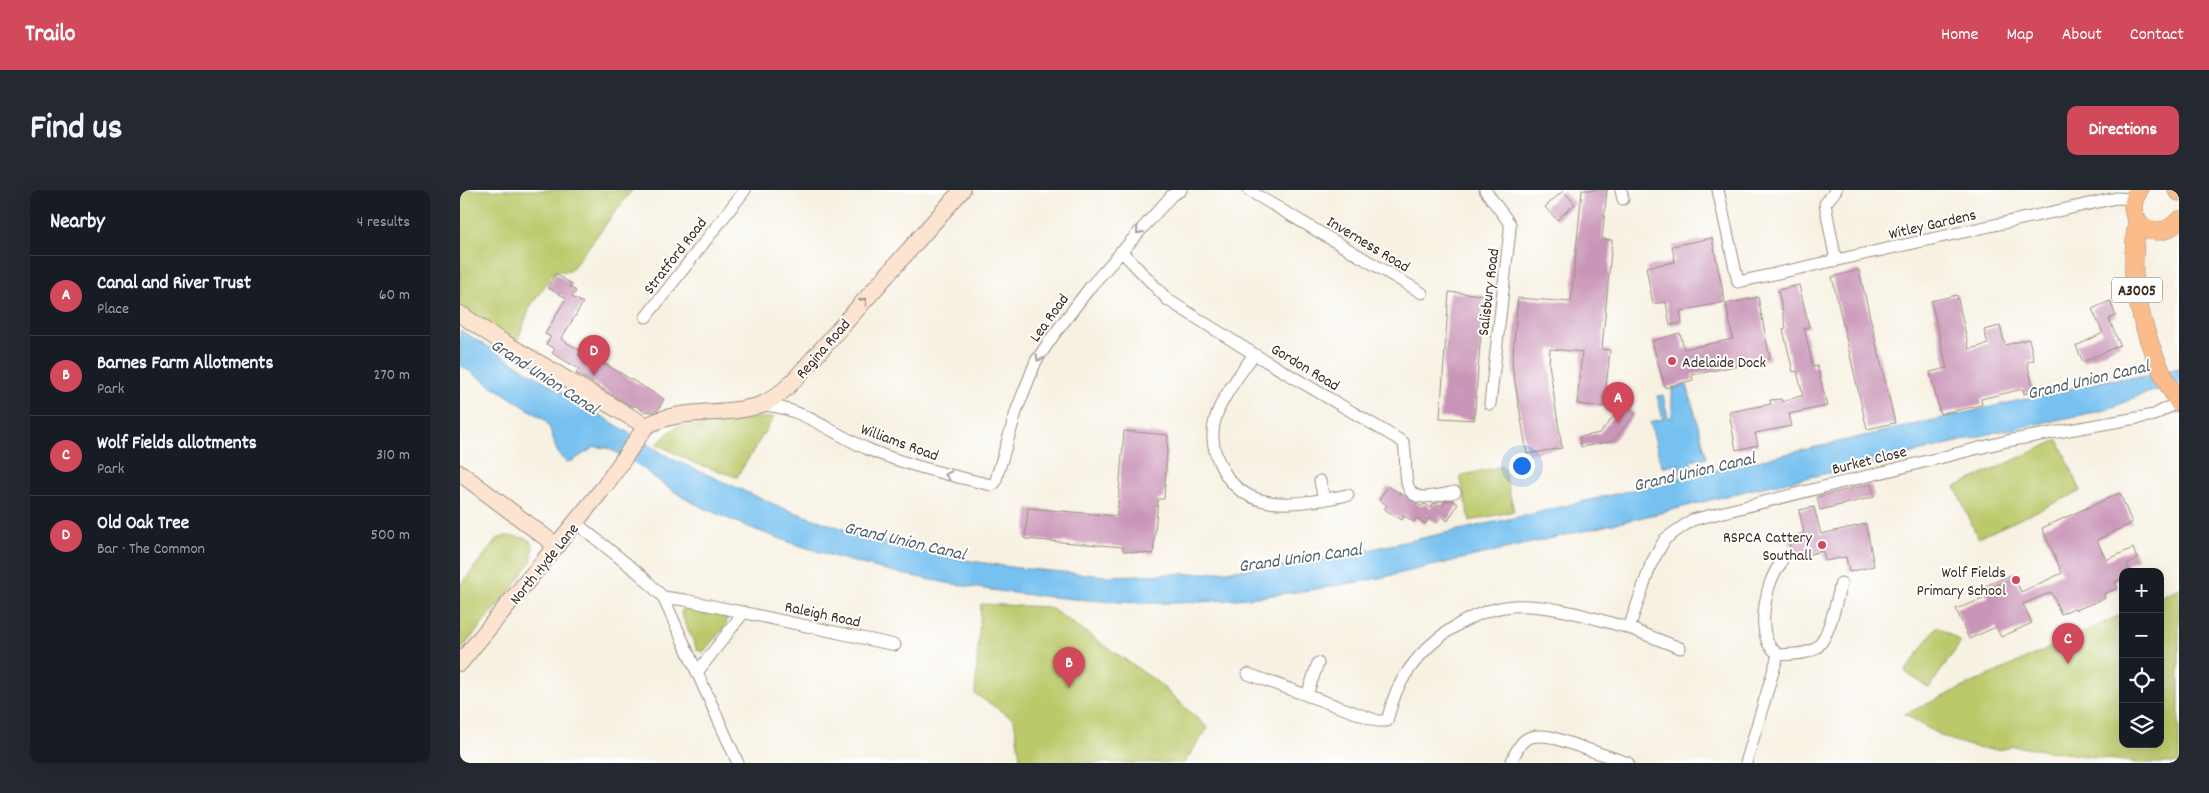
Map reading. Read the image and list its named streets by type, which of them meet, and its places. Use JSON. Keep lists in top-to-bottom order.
{
  "streets": {
    "main road": ["A3005"],
    "street": [
      "Witley Gardens",
      "Inverness Road",
      "Stratford Road",
      "Salisbury Road",
      "Lea Road",
      "Regina Road",
      "Gordon Road",
      "Williams Road",
      "Burket Close",
      "North Hyde Lane",
      "Raleigh Road"
    ]
  },
  "crossings": [
    ["Witley Gardens", "A3005"],
    ["A3005", "Burket Close"],
    ["Lea Road", "Gordon Road"],
    ["Lea Road", "Williams Road"],
    ["Regina Road", "Williams Road"],
    ["Regina Road", "North Hyde Lane"]
  ],
  "one_way": ["Lea Road", "Regina Road", "Williams Road"],
  "water": ["Grand Union Canal"],
  "places": ["Adelaide Dock", "RSPCA Cattery Southall", "Wolf Fields Primary School"],
  "page": {
    "header": "Trailo",
    "nav": [
      "Home",
      "Map",
      "About",
      "Contact"
    ],
    "title": "Find us",
    "buttons": "Directions",
    "heading": ["Nearby", "4 results"],
    "list": [
      {
        "mark": "A",
        "name": "Canal and River Trust",
        "note": "Place",
        "value": "60 m"
      },
      {
        "mark": "B",
        "name": "Barnes Farm Allotments",
        "note": "Park",
        "value": "270 m"
      },
      {
        "mark": "C",
        "name": "Wolf Fields allotments",
        "note": "Park",
        "value": "310 m"
      },
      {
        "mark": "D",
        "name": "Old Oak Tree",
        "note": "Bar · The Common",
        "value": "500 m"
      }
    ],
    "pins": [
      "D",
      "A",
      "C",
      "B"
    ],
    "map_buttons": ["+", "−"]
  }
}
